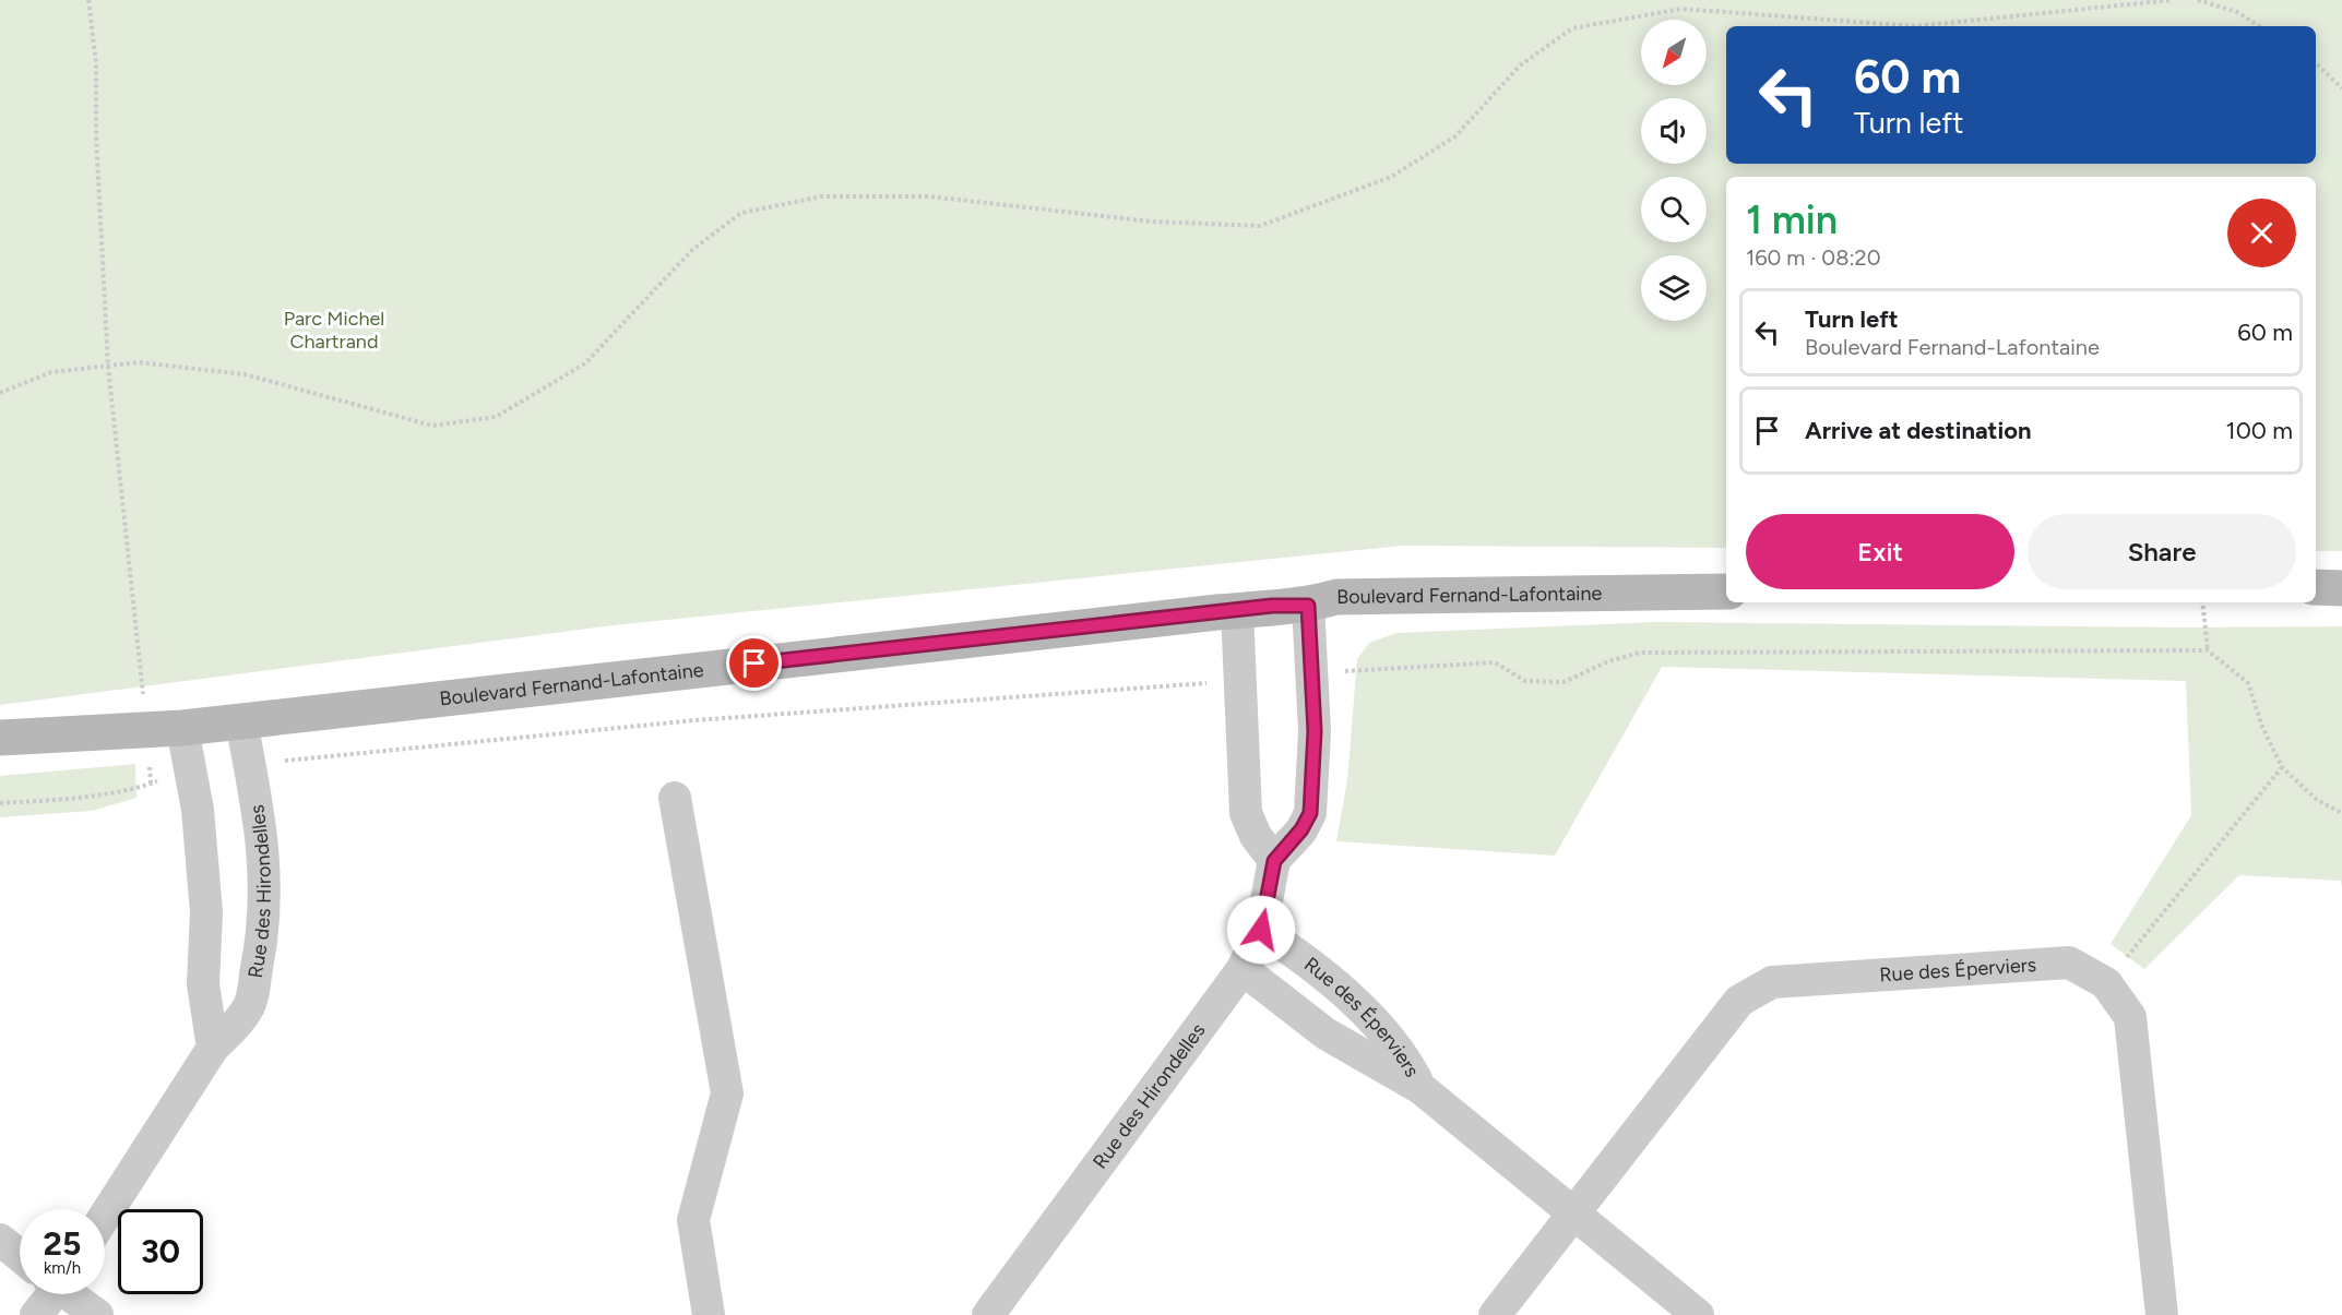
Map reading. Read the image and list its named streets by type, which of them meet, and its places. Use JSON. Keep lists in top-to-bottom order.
{
  "streets": {
    "street": ["Boulevard Fernand-Lafontaine", "Rue des Hirondelles", "Rue des Éperviers"]
  },
  "crossings": [
    ["Boulevard Fernand-Lafontaine", "Rue des Hirondelles"],
    ["Rue des Hirondelles", "Rue des Éperviers"]
  ],
  "parks": ["Parc Michel Chartrand"],
  "north": "bottom left",
  "page": {
    "turn": ["60 m", "Turn left"],
    "heading": ["1 min", "160 m · 08:20"],
    "list": [
      {
        "name": "Turn left",
        "note": "Boulevard Fernand-Lafontaine",
        "value": "60 m"
      },
      {
        "name": "Arrive at destination",
        "value": "100 m"
      }
    ],
    "buttons": ["Exit", "Share"],
    "speed": "25 km/h",
    "limit": "30"
  }
}
